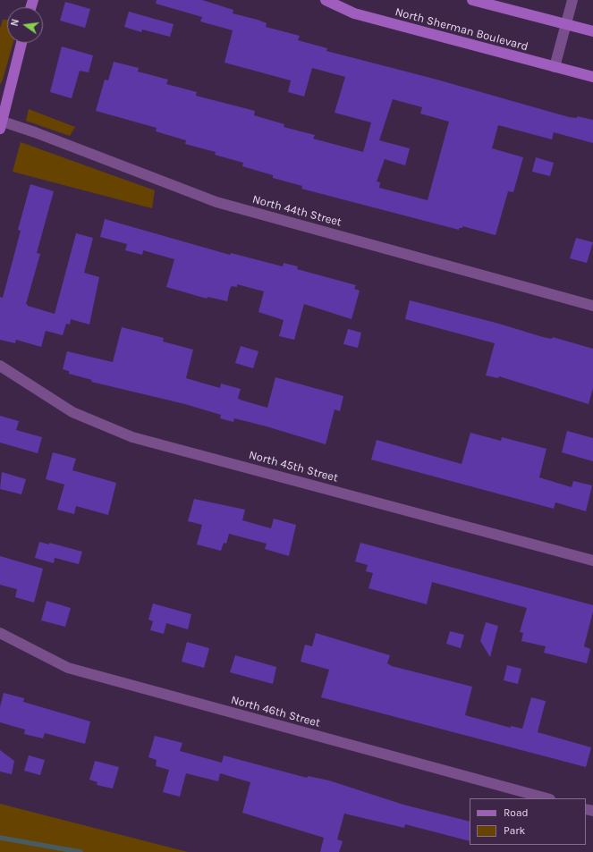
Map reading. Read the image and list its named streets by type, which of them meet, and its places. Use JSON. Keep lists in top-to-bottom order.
{
  "streets": {
    "main road": ["North Sherman Boulevard"],
    "street": ["North 44th Street", "North 45th Street", "North 46th Street"]
  },
  "legend": ["Road", "Park"],
  "north": "left"
}
